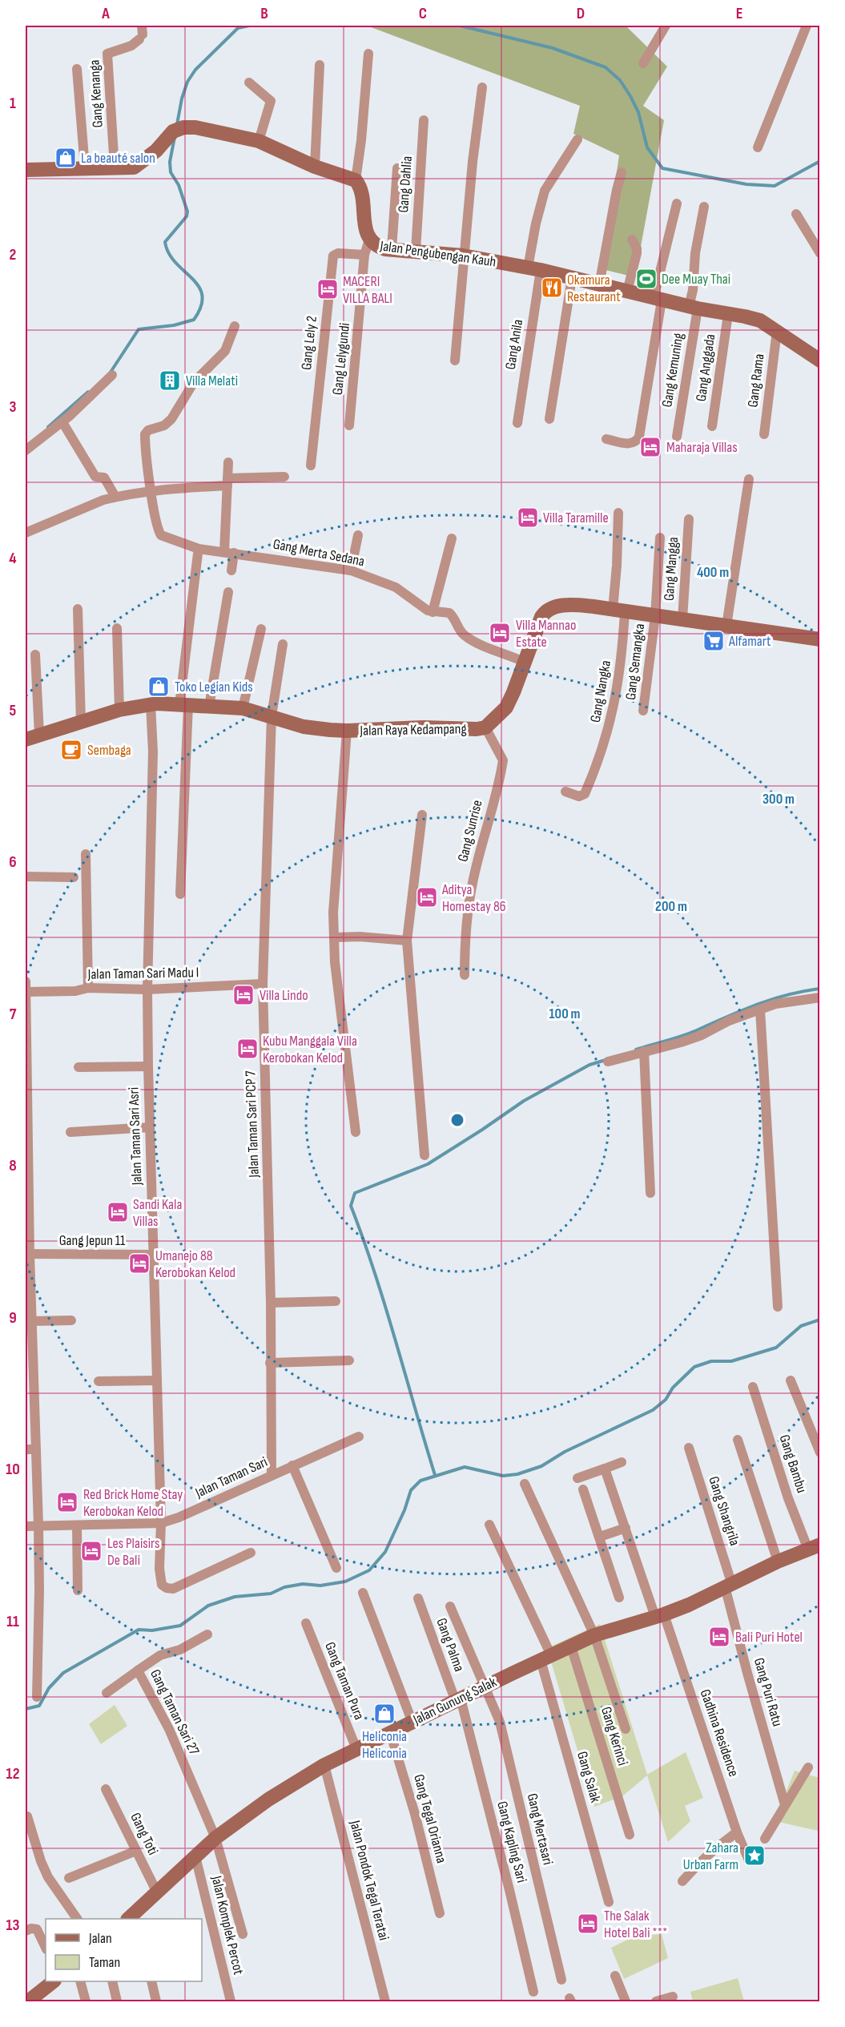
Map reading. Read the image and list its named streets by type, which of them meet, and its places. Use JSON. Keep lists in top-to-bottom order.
{
  "streets": {
    "street": [
      "Gang Kenanga",
      "Gang Dahlia",
      "Jalan Pengubengan Kauh",
      "Gang Lely 2",
      "Gang Anila",
      "Gang Lelygundi",
      "Gang Anggada",
      "Gang Kemuning",
      "Gang Rama",
      "Gang Merta Sedana",
      "Gang Mangga",
      "Gang Semangka",
      "Gang Nangka",
      "Jalan Raya Kedampang",
      "Gang Sunrise",
      "Jalan Taman Sari Madu I",
      "Jalan Taman Sari PCP 7",
      "Jalan Taman Sari Asri",
      "Gang Jepun 11",
      "Gang Bambu",
      "Jalan Taman Sari",
      "Gang Shangrila",
      "Gang Palma",
      "Gang Taman Pura",
      "Gang Puri Ratu",
      "Jalan Gunung Salak",
      "Gang Taman Sari 27",
      "Gadhina Residence",
      "Gang Kerinci",
      "Gang Salak",
      "Gang Tegal Orianna",
      "Gang Mertasari",
      "Gang Toti",
      "Gang Kapling Sari",
      "Jalan Pondok Tegal Teratai",
      "Jalan Komplek Percot"
    ]
  },
  "crossings": [
    ["Gang Dahlia", "Jalan Pengubengan Kauh"],
    ["Jalan Pengubengan Kauh", "Gang Anila"],
    ["Jalan Pengubengan Kauh", "Gang Lelygundi"],
    ["Jalan Pengubengan Kauh", "Gang Anggada"],
    ["Jalan Pengubengan Kauh", "Gang Kemuning"],
    ["Jalan Pengubengan Kauh", "Gang Rama"],
    ["Gang Lely 2", "Gang Lelygundi"],
    ["Gang Merta Sedana", "Jalan Raya Kedampang"],
    ["Gang Mangga", "Jalan Raya Kedampang"],
    ["Gang Semangka", "Jalan Raya Kedampang"],
    ["Gang Nangka", "Jalan Raya Kedampang"],
    ["Jalan Raya Kedampang", "Gang Sunrise"],
    ["Jalan Raya Kedampang", "Jalan Taman Sari PCP 7"],
    ["Jalan Raya Kedampang", "Jalan Taman Sari Asri"],
    ["Jalan Taman Sari Madu I", "Jalan Taman Sari PCP 7"],
    ["Jalan Taman Sari Madu I", "Jalan Taman Sari Asri"],
    ["Jalan Taman Sari PCP 7", "Jalan Taman Sari"],
    ["Jalan Taman Sari Asri", "Gang Jepun 11"],
    ["Jalan Taman Sari Asri", "Jalan Taman Sari"],
    ["Gang Bambu", "Jalan Gunung Salak"],
    ["Gang Shangrila", "Gang Puri Ratu"],
    ["Gang Shangrila", "Jalan Gunung Salak"],
    ["Gang Palma", "Jalan Gunung Salak"],
    ["Gang Palma", "Gang Kapling Sari"],
    ["Gang Taman Pura", "Jalan Gunung Salak"],
    ["Gang Puri Ratu", "Jalan Gunung Salak"],
    ["Jalan Gunung Salak", "Gang Taman Sari 27"],
    ["Jalan Gunung Salak", "Gadhina Residence"],
    ["Jalan Gunung Salak", "Gang Kerinci"],
    ["Jalan Gunung Salak", "Gang Salak"],
    ["Jalan Gunung Salak", "Gang Tegal Orianna"],
    ["Jalan Gunung Salak", "Gang Mertasari"],
    ["Jalan Gunung Salak", "Gang Toti"],
    ["Jalan Gunung Salak", "Gang Kapling Sari"],
    ["Jalan Gunung Salak", "Jalan Pondok Tegal Teratai"],
    ["Jalan Gunung Salak", "Jalan Komplek Percot"]
  ],
  "places": {
    "shop": ["La beauté salon", "Toko Legian Kids", "Heliconia Heliconia"],
    "sports": ["Dee Muay Thai"],
    "restaurant": ["Okamura Restaurant"],
    "hotel": [
      "MACERI VILLA BALI",
      "Maharaja Villas",
      "Villa Taramille",
      "Villa Mannao Estate",
      "Aditya Homestay 86",
      "Villa Lindo",
      "Kubu Manggala Villa Kerobokan Kelod",
      "Sandi Kala Villas",
      "Umanejo 88 Kerobokan Kelod",
      "Red Brick Home Stay Kerobokan Kelod",
      "Les Plaisirs De Bali",
      "Bali Puri Hotel",
      "The Salak Hotel Bali ***"
    ],
    "building": ["Villa Melati"],
    "supermarket": ["Alfamart"],
    "cafe": ["Sembaga"],
    "place": ["Zahara Urban Farm"]
  },
  "legend": ["Jalan", "Taman"],
  "grid": {
    "columns": [
      "A",
      "B",
      "C",
      "D",
      "E"
    ],
    "rows": [
      "1",
      "2",
      "3",
      "4",
      "5",
      "6",
      "7",
      "8",
      "9",
      "10",
      "11",
      "12",
      "13"
    ]
  },
  "rings": [
    "400 m",
    "300 m",
    "200 m",
    "100 m"
  ]
}
